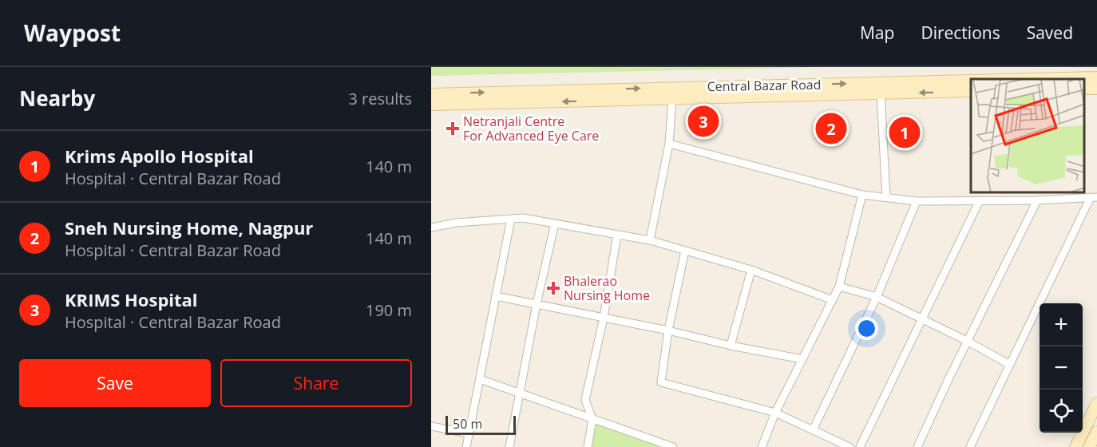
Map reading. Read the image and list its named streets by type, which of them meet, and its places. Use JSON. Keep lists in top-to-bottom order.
{
  "streets": {
    "main road": ["Central Bazar Road"]
  },
  "places": {
    "health": ["Netranjali Centre For Advanced Eye Care", "Bhalerao Nursing Home"]
  },
  "scale_bar": "50 m",
  "page": {
    "header": "Waypost",
    "nav": ["Map", "Directions", "Saved"],
    "heading": ["Nearby", "3 results"],
    "pins": ["3", "2", "1"],
    "list": [
      {
        "mark": "1",
        "name": "Krims Apollo Hospital",
        "note": "Hospital · Central Bazar Road",
        "value": "140 m"
      },
      {
        "mark": "2",
        "name": "Sneh Nursing Home, Nagpur",
        "note": "Hospital · Central Bazar Road",
        "value": "140 m"
      },
      {
        "mark": "3",
        "name": "KRIMS Hospital",
        "note": "Hospital · Central Bazar Road",
        "value": "190 m"
      }
    ],
    "map_buttons": ["+", "−"],
    "buttons": ["Save", "Share"],
    "scale": "50 m"
  }
}
